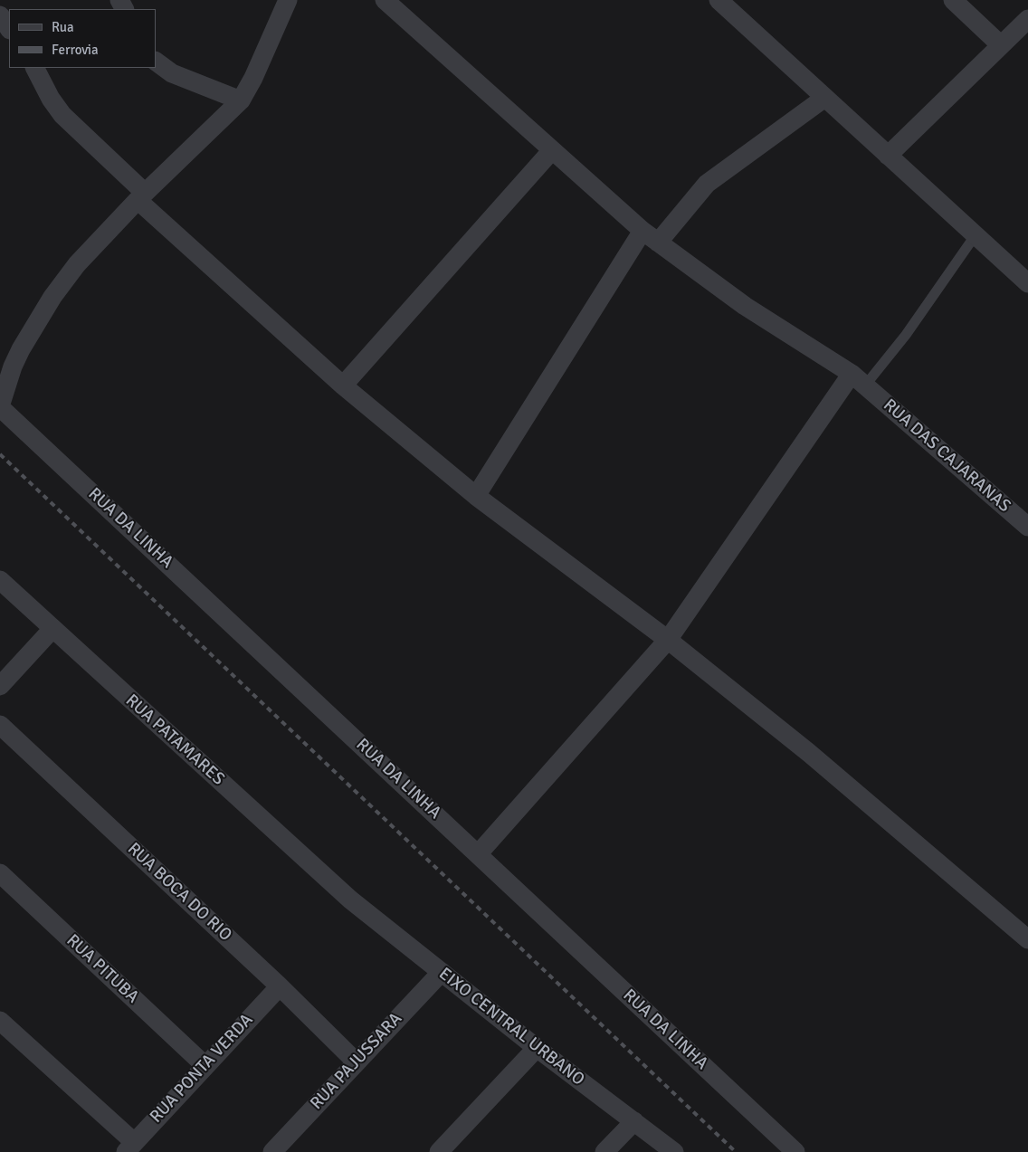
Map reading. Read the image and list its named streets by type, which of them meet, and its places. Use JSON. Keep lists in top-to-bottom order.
{
  "streets": {
    "street": [
      "RUA DAS CAJARANAS",
      "RUA DA LINHA",
      "RUA PATAMARES",
      "RUA BOCA DO RIO",
      "RUA PITUBA",
      "EIXO CENTRAL URBANO",
      "RUA PAJUSSARA",
      "RUA PONTA VERDA"
    ]
  },
  "crossings": [
    ["RUA PATAMARES", "EIXO CENTRAL URBANO"],
    ["RUA BOCA DO RIO", "RUA PAJUSSARA"],
    ["RUA BOCA DO RIO", "RUA PONTA VERDA"],
    ["RUA PITUBA", "RUA PONTA VERDA"],
    ["EIXO CENTRAL URBANO", "RUA PAJUSSARA"]
  ],
  "legend": ["Rua", "Ferrovia"]
}
